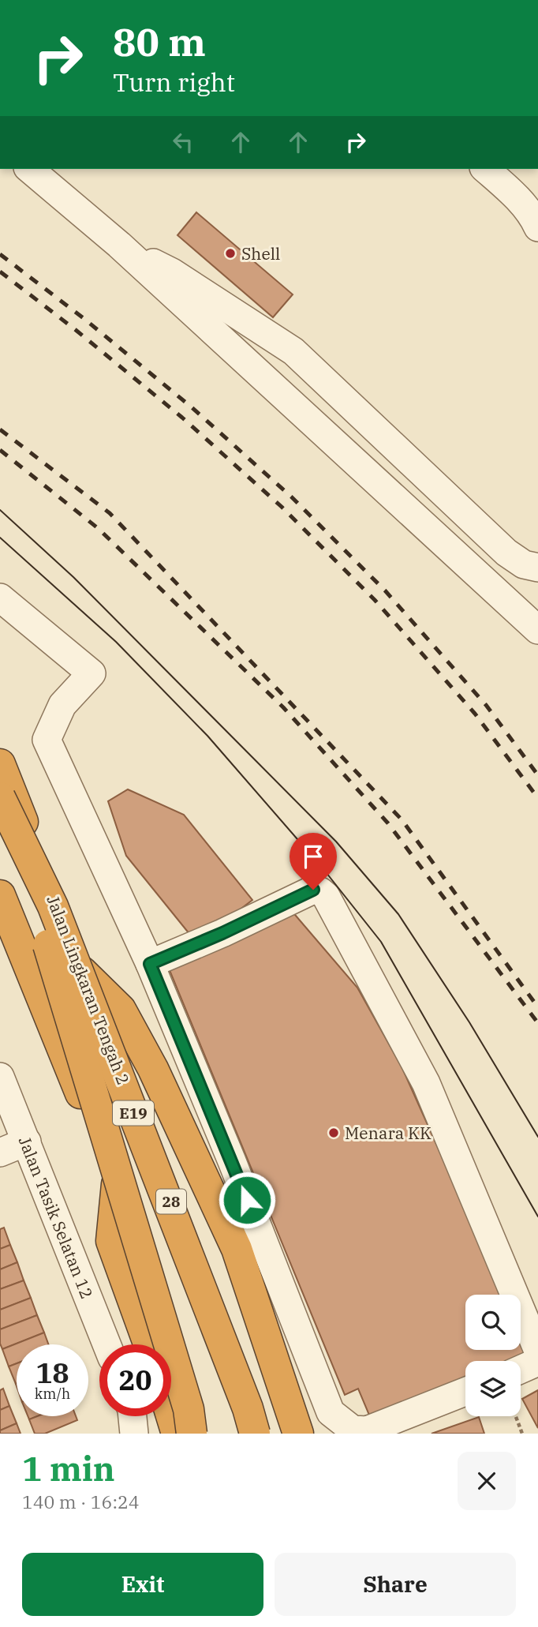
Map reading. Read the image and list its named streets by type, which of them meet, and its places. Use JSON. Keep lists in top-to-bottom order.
{
  "streets": {
    "highway": ["Jalan Lingkaran Tengah 2", "E19", "28"],
    "street": ["Jalan Tasik Selatan 12"]
  },
  "crossings": [
    ["Jalan Lingkaran Tengah 2", "E19"]
  ],
  "places": ["Shell", "Menara KK"],
  "page": {
    "turn": ["80 m", "Turn right"],
    "speed": "18 km/h",
    "limit": "20",
    "heading": ["1 min", "140 m · 16:24"],
    "buttons": ["Exit", "Share"]
  }
}
